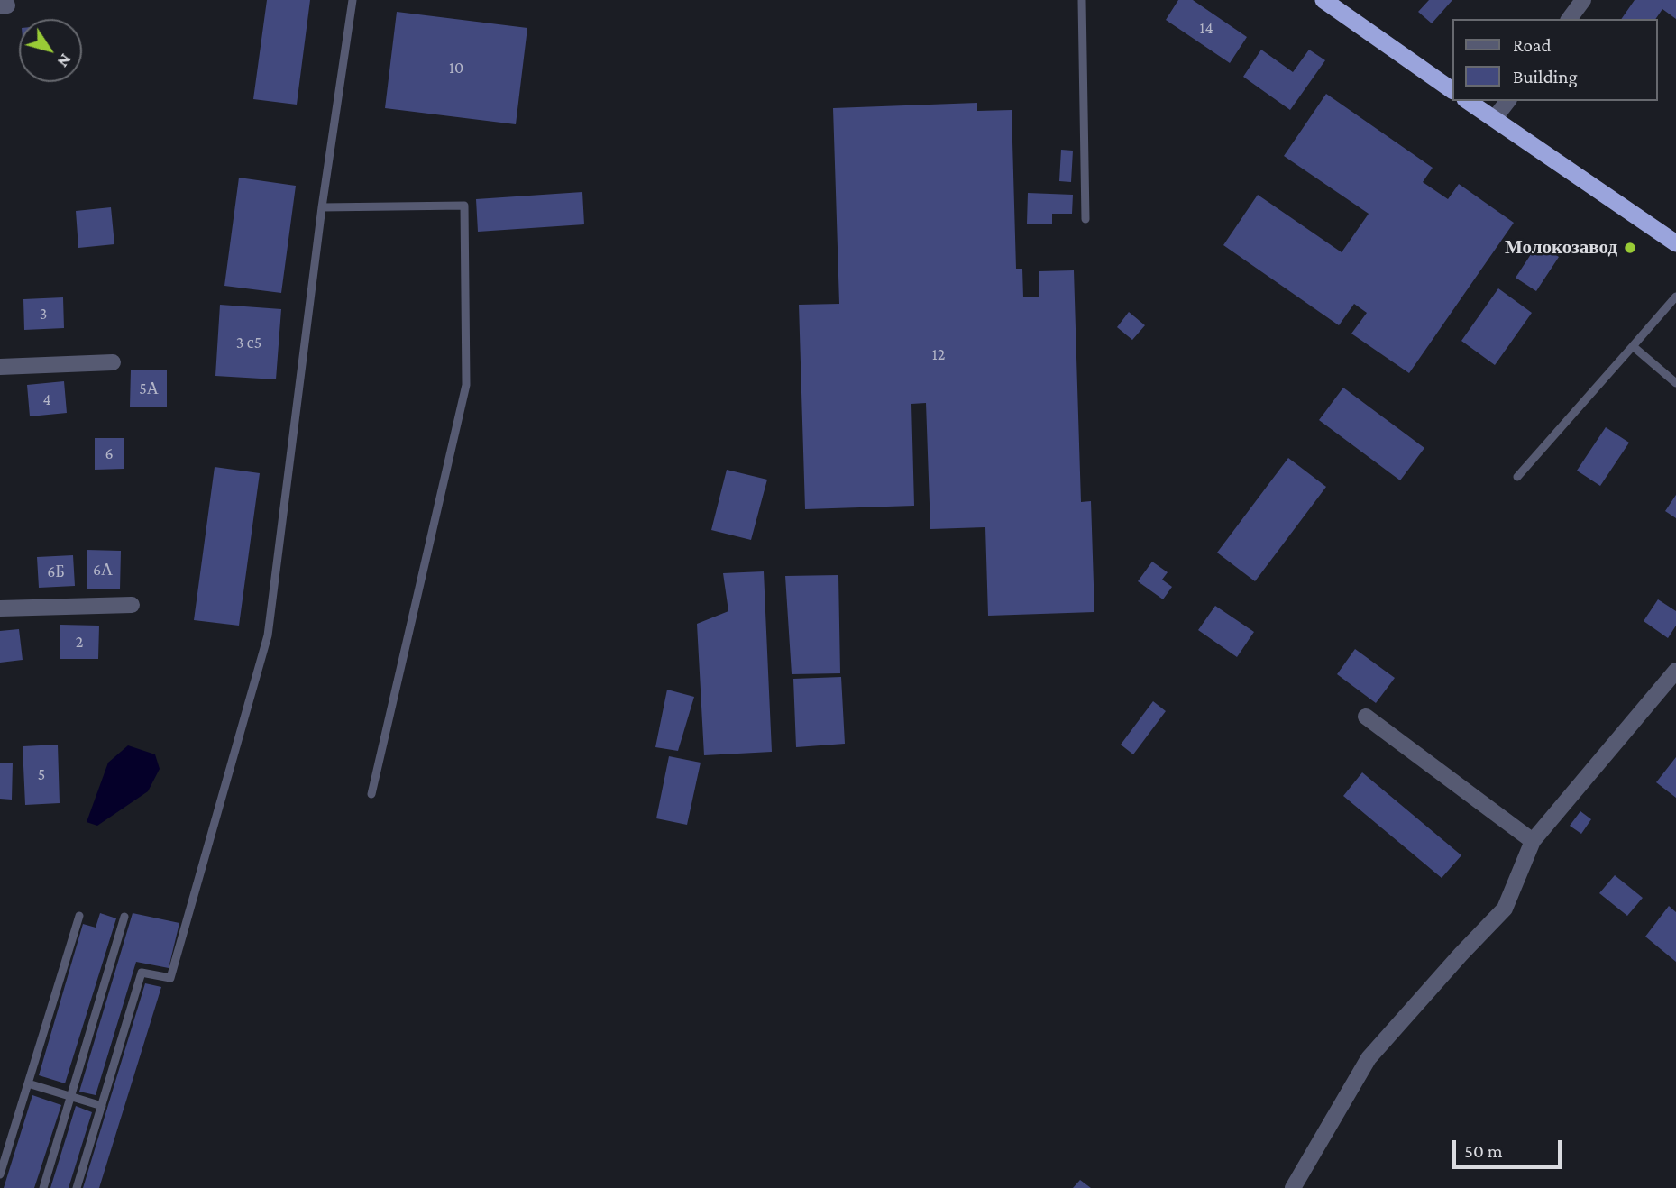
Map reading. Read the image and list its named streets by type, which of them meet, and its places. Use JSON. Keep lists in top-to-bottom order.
{
  "places": ["Молокозавод"],
  "house_numbers": [
    "14",
    "10",
    "3",
    "3 с5",
    "12",
    "5А",
    "4",
    "6",
    "6А",
    "6Б",
    "2",
    "5"
  ],
  "legend": ["Road", "Building"],
  "scale_bar": "50 m",
  "north": "bottom right"
}
